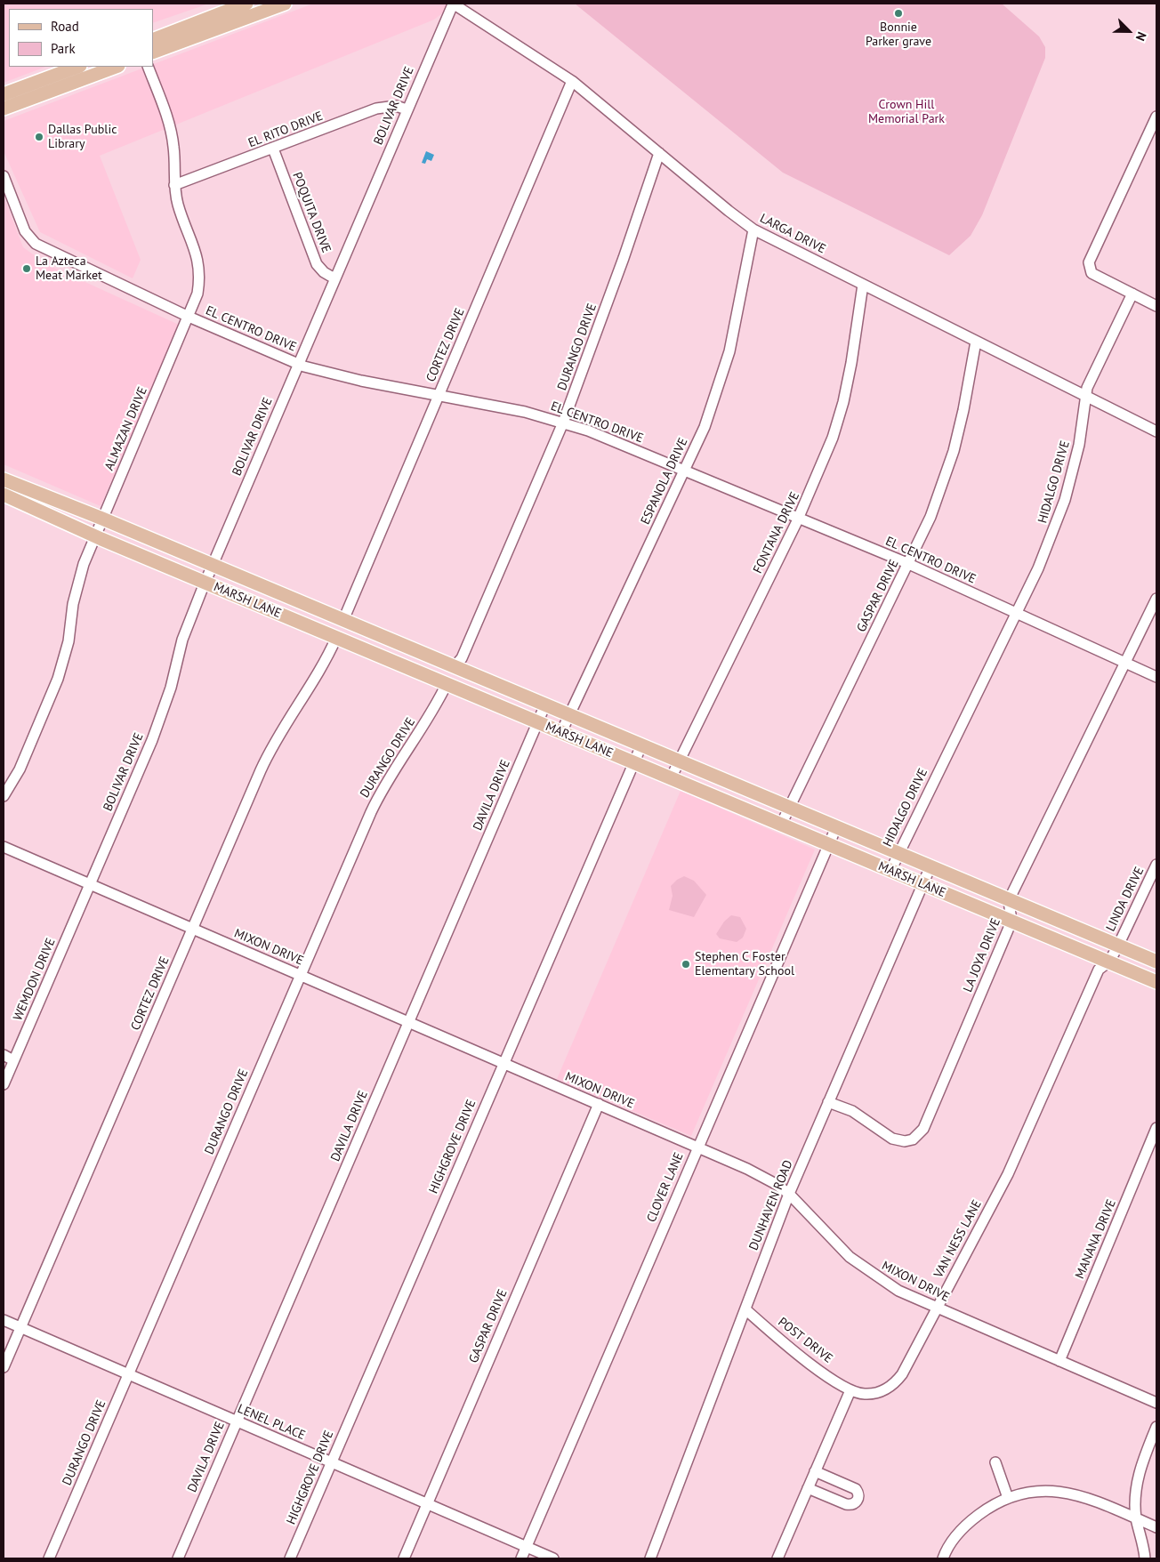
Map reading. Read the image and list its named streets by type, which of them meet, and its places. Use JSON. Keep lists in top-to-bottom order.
{
  "streets": {
    "main road": ["MARSH LANE"],
    "street": [
      "BOLIVAR DRIVE",
      "EL RITO DRIVE",
      "POQUITA DRIVE",
      "LARGA DRIVE",
      "EL CENTRO DRIVE",
      "CORTEZ DRIVE",
      "DURANGO DRIVE",
      "ALMAZAN DRIVE",
      "ESPANOLA DRIVE",
      "HIDALGO DRIVE",
      "FONTANA DRIVE",
      "GASPAR DRIVE",
      "DAVILA DRIVE",
      "LINDA DRIVE",
      "MIXON DRIVE",
      "LA JOYA DRIVE",
      "WEMDON DRIVE",
      "HIGHGROVE DRIVE",
      "CLOVER LANE",
      "DUNHAVEN ROAD",
      "VAN NESS LANE",
      "MANANA DRIVE",
      "POST DRIVE",
      "LENEL PLACE"
    ]
  },
  "crossings": [
    ["BOLIVAR DRIVE", "EL RITO DRIVE"],
    ["BOLIVAR DRIVE", "POQUITA DRIVE"],
    ["BOLIVAR DRIVE", "LARGA DRIVE"],
    ["BOLIVAR DRIVE", "EL CENTRO DRIVE"],
    ["BOLIVAR DRIVE", "MARSH LANE"],
    ["BOLIVAR DRIVE", "MIXON DRIVE"],
    ["BOLIVAR DRIVE", "WEMDON DRIVE"],
    ["EL RITO DRIVE", "POQUITA DRIVE"],
    ["EL RITO DRIVE", "ALMAZAN DRIVE"],
    ["LARGA DRIVE", "CORTEZ DRIVE"],
    ["LARGA DRIVE", "DURANGO DRIVE"],
    ["LARGA DRIVE", "ESPANOLA DRIVE"],
    ["LARGA DRIVE", "HIDALGO DRIVE"],
    ["LARGA DRIVE", "FONTANA DRIVE"],
    ["LARGA DRIVE", "GASPAR DRIVE"],
    ["EL CENTRO DRIVE", "CORTEZ DRIVE"],
    ["EL CENTRO DRIVE", "DURANGO DRIVE"],
    ["EL CENTRO DRIVE", "ALMAZAN DRIVE"],
    ["EL CENTRO DRIVE", "ESPANOLA DRIVE"],
    ["EL CENTRO DRIVE", "HIDALGO DRIVE"],
    ["EL CENTRO DRIVE", "FONTANA DRIVE"],
    ["EL CENTRO DRIVE", "GASPAR DRIVE"],
    ["CORTEZ DRIVE", "MARSH LANE"],
    ["CORTEZ DRIVE", "MIXON DRIVE"],
    ["CORTEZ DRIVE", "LENEL PLACE"],
    ["DURANGO DRIVE", "MARSH LANE"],
    ["DURANGO DRIVE", "MIXON DRIVE"],
    ["DURANGO DRIVE", "LENEL PLACE"],
    ["ALMAZAN DRIVE", "MARSH LANE"],
    ["ESPANOLA DRIVE", "MARSH LANE"],
    ["HIDALGO DRIVE", "MARSH LANE"],
    ["FONTANA DRIVE", "MARSH LANE"],
    ["GASPAR DRIVE", "MARSH LANE"],
    ["GASPAR DRIVE", "MIXON DRIVE"],
    ["GASPAR DRIVE", "LENEL PLACE"],
    ["MARSH LANE", "DAVILA DRIVE"],
    ["MARSH LANE", "LINDA DRIVE"],
    ["MARSH LANE", "LA JOYA DRIVE"],
    ["MARSH LANE", "HIGHGROVE DRIVE"],
    ["MARSH LANE", "CLOVER LANE"],
    ["MARSH LANE", "DUNHAVEN ROAD"],
    ["MARSH LANE", "VAN NESS LANE"],
    ["DAVILA DRIVE", "MIXON DRIVE"],
    ["DAVILA DRIVE", "LENEL PLACE"],
    ["LINDA DRIVE", "VAN NESS LANE"],
    ["MIXON DRIVE", "WEMDON DRIVE"],
    ["MIXON DRIVE", "HIGHGROVE DRIVE"],
    ["MIXON DRIVE", "CLOVER LANE"],
    ["MIXON DRIVE", "DUNHAVEN ROAD"],
    ["MIXON DRIVE", "VAN NESS LANE"],
    ["MIXON DRIVE", "MANANA DRIVE"],
    ["LA JOYA DRIVE", "DUNHAVEN ROAD"],
    ["HIGHGROVE DRIVE", "LENEL PLACE"],
    ["CLOVER LANE", "LENEL PLACE"],
    ["DUNHAVEN ROAD", "POST DRIVE"],
    ["VAN NESS LANE", "POST DRIVE"]
  ],
  "parks": ["Crown Hill Memorial Park"],
  "places": [
    "Bonnie Parker grave",
    "Dallas Public Library",
    "La Azteca Meat Market",
    "Stephen C Foster Elementary School"
  ],
  "legend": ["Road", "Park"],
  "north": "bottom right"
}
